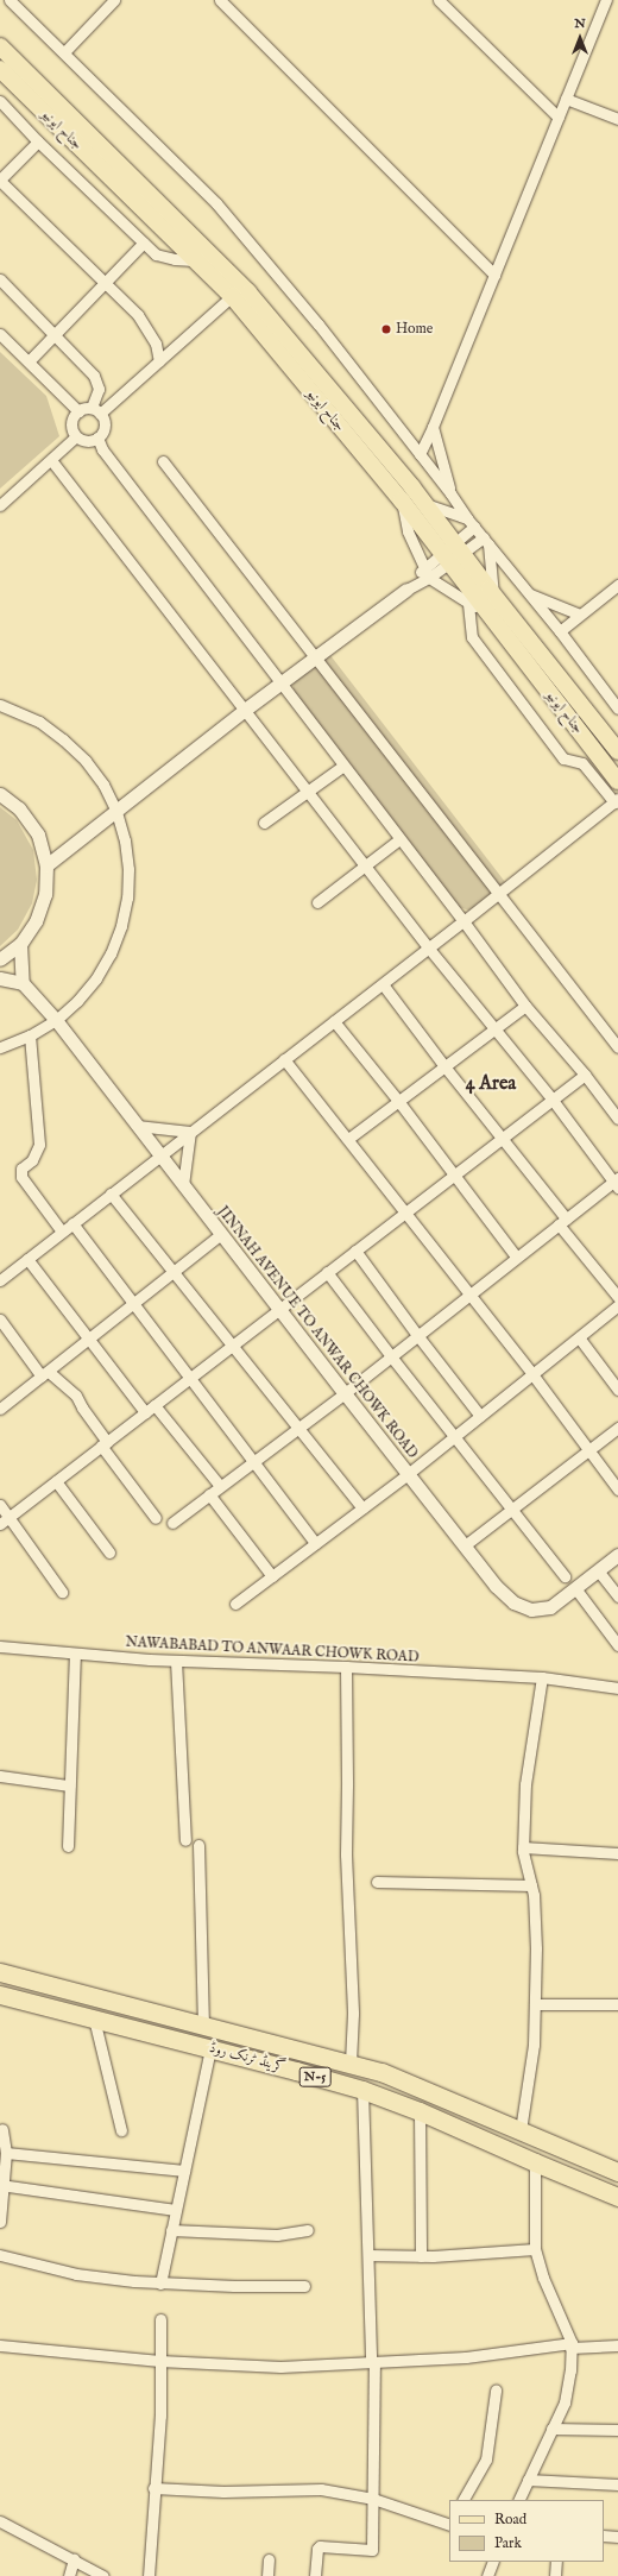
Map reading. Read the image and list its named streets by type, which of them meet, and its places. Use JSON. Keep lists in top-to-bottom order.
{
  "streets": {
    "highway": ["گرینڈ ٹرنک روڈ", "N-5"],
    "main road": ["جناح ایونیو"],
    "street": ["JINNAH AVENUE TO ANWAR CHOWK ROAD", "NAWABABAD TO ANWAAR CHOWK ROAD"]
  },
  "districts": ["4 Area"],
  "places": ["Home"],
  "legend": ["Road", "Park"],
  "north": "top"
}
